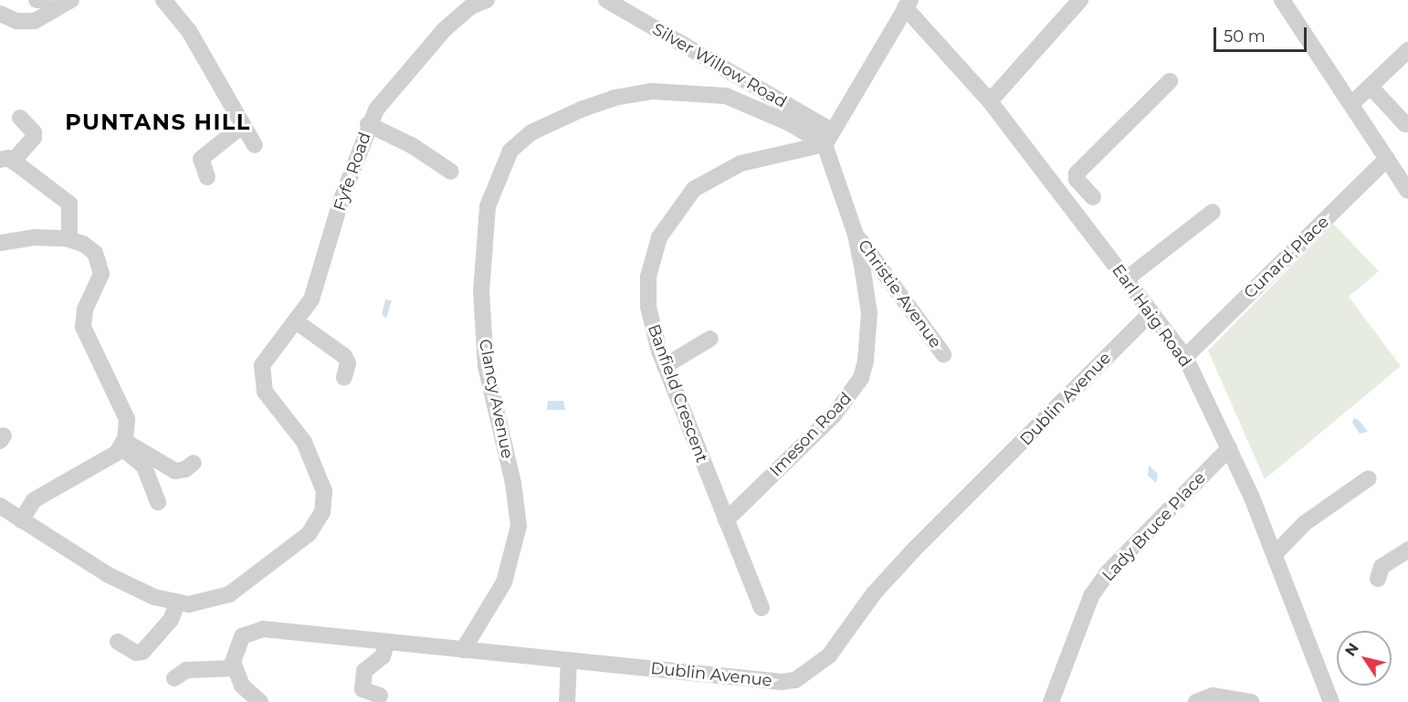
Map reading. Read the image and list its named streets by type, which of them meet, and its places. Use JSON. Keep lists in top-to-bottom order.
{
  "streets": {
    "street": [
      "Silver Willow Road",
      "Fyfe Road",
      "Cunard Place",
      "Christie Avenue",
      "Earl Haig Road",
      "Banfield Crescent",
      "Clancy Avenue",
      "Dublin Avenue",
      "Imeson Road",
      "Lady Bruce Place"
    ]
  },
  "crossings": [
    ["Silver Willow Road", "Banfield Crescent"],
    ["Silver Willow Road", "Clancy Avenue"],
    ["Silver Willow Road", "Imeson Road"],
    ["Cunard Place", "Earl Haig Road"],
    ["Christie Avenue", "Imeson Road"],
    ["Earl Haig Road", "Dublin Avenue"],
    ["Earl Haig Road", "Lady Bruce Place"],
    ["Banfield Crescent", "Clancy Avenue"],
    ["Banfield Crescent", "Imeson Road"],
    ["Clancy Avenue", "Dublin Avenue"],
    ["Clancy Avenue", "Imeson Road"]
  ],
  "districts": ["PUNTANS HILL"],
  "scale_bar": "50 m",
  "north": "top left"
}
